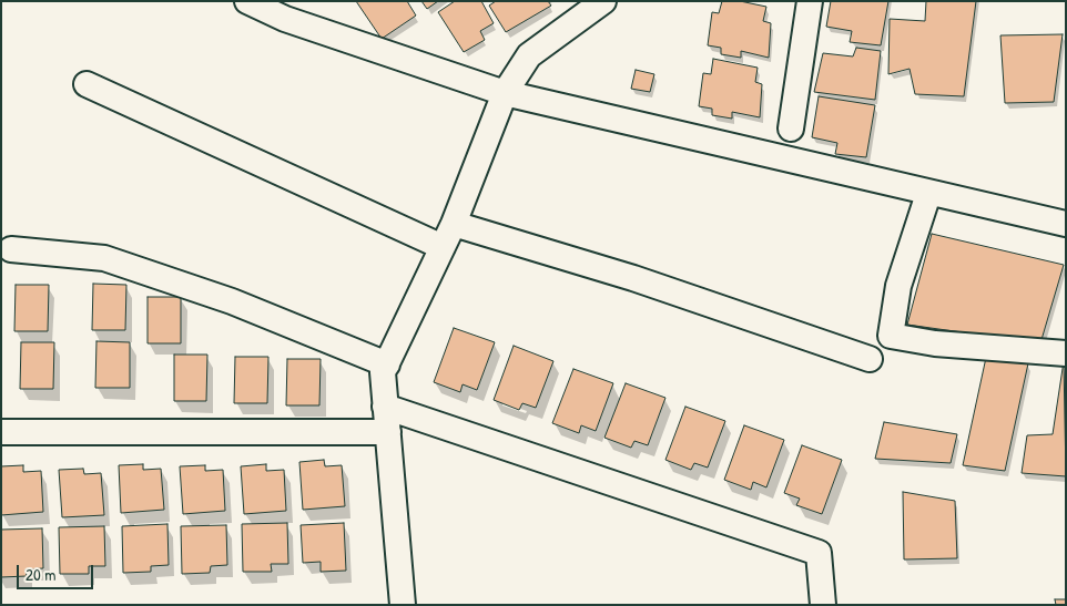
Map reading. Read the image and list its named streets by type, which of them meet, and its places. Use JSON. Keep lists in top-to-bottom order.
{
  "scale_bar": "20 m"
}
